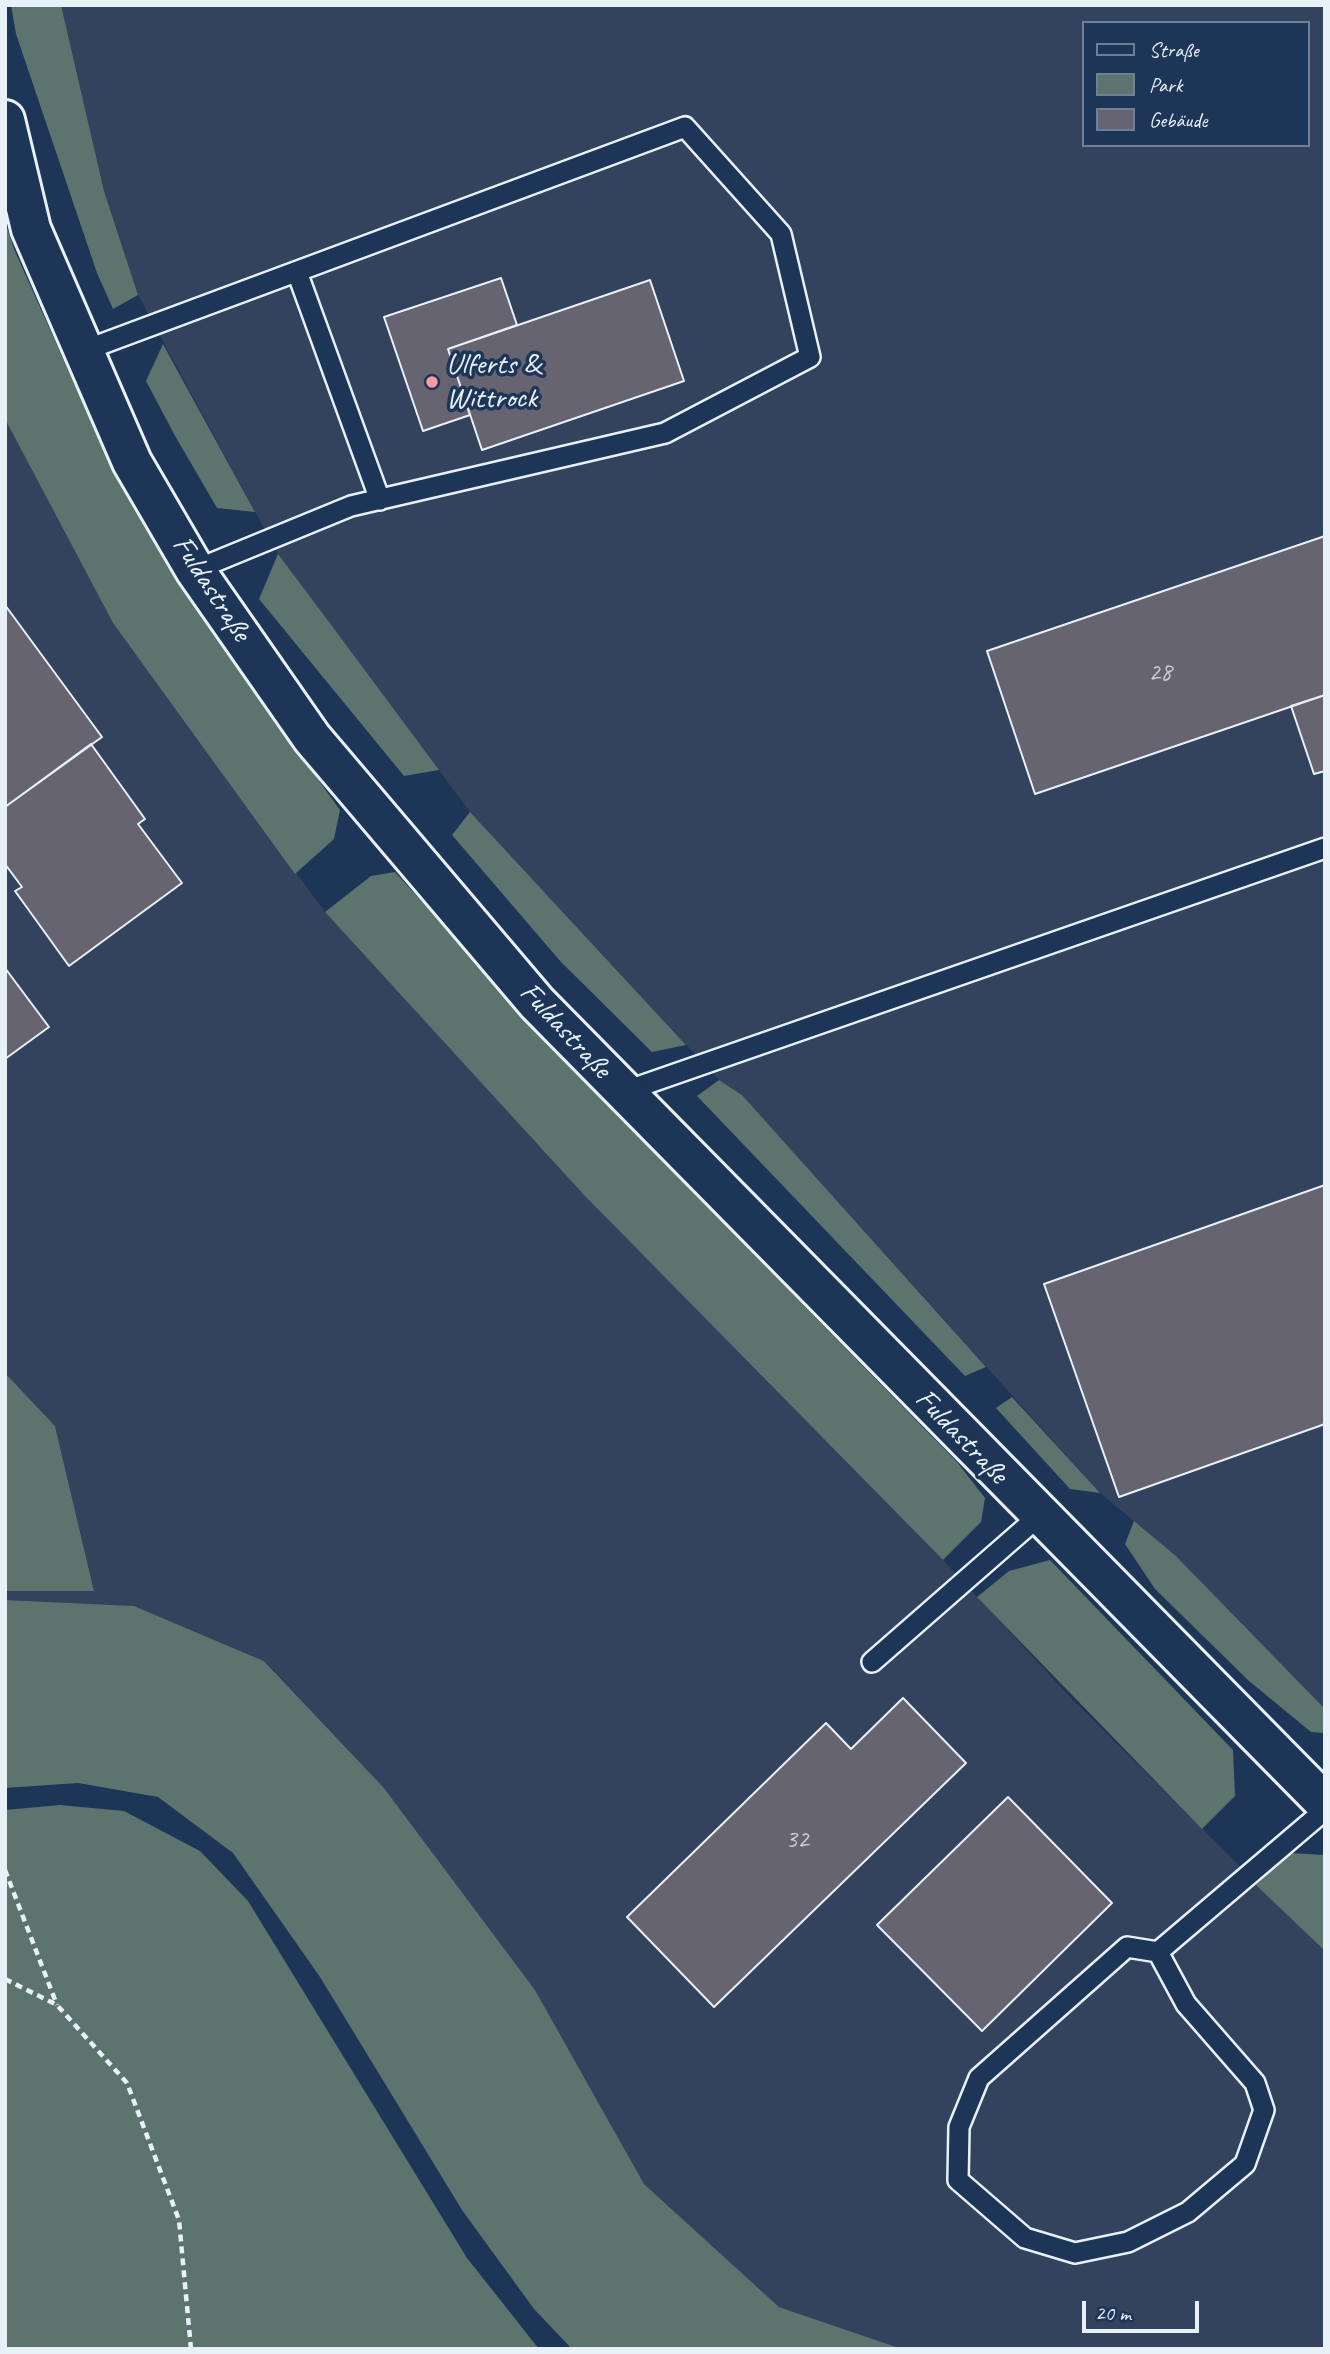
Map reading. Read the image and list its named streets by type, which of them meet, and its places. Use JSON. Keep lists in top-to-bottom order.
{
  "streets": {
    "street": ["Fuldastraße"]
  },
  "places": ["Ulferts & Wittrock"],
  "house_numbers": ["28", "32"],
  "legend": ["Straße", "Park", "Gebäude"],
  "scale_bar": "20 m"
}
